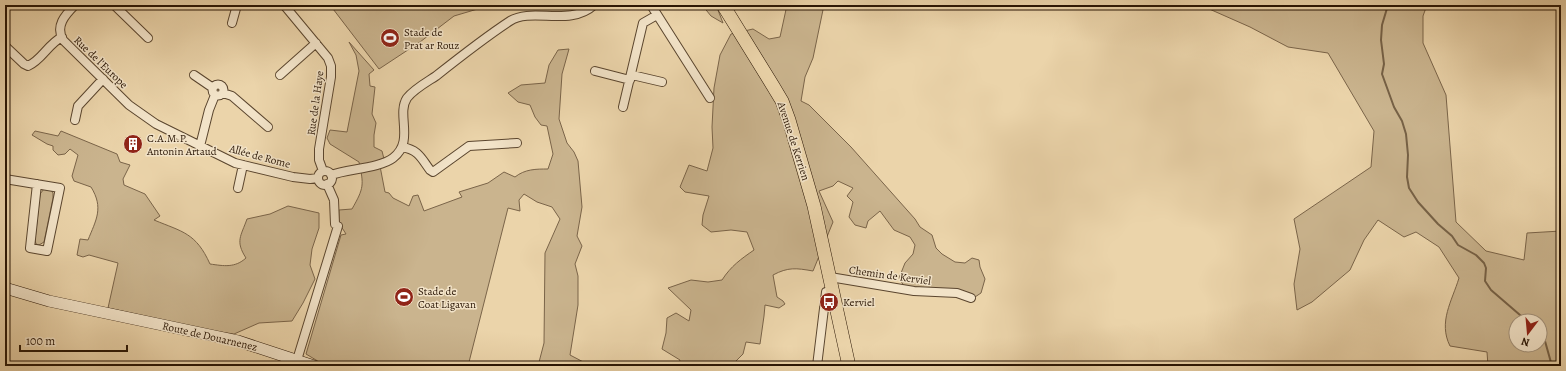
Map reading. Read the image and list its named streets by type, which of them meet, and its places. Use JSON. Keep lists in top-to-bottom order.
{
  "streets": {
    "main road": ["Avenue de Kerrien", "Route de Douarnenez"],
    "street": [
      "Rue de l'Europe",
      "Rue de la Haye",
      "Allée de Rome",
      "Chemin de Kerviel"
    ]
  },
  "crossings": [
    ["Rue de l'Europe", "Allée de Rome"],
    ["Rue de la Haye", "Allée de Rome"],
    ["Avenue de Kerrien", "Chemin de Kerviel"]
  ],
  "places": {
    "sports": ["Stade de Prat ar Rouz", "Stade de Coat Ligavan"],
    "building": ["C.A.M.P. Antonin Artaud"],
    "bus stop": ["Kerviel"]
  },
  "scale_bar": "100 m",
  "north": "bottom"
}
